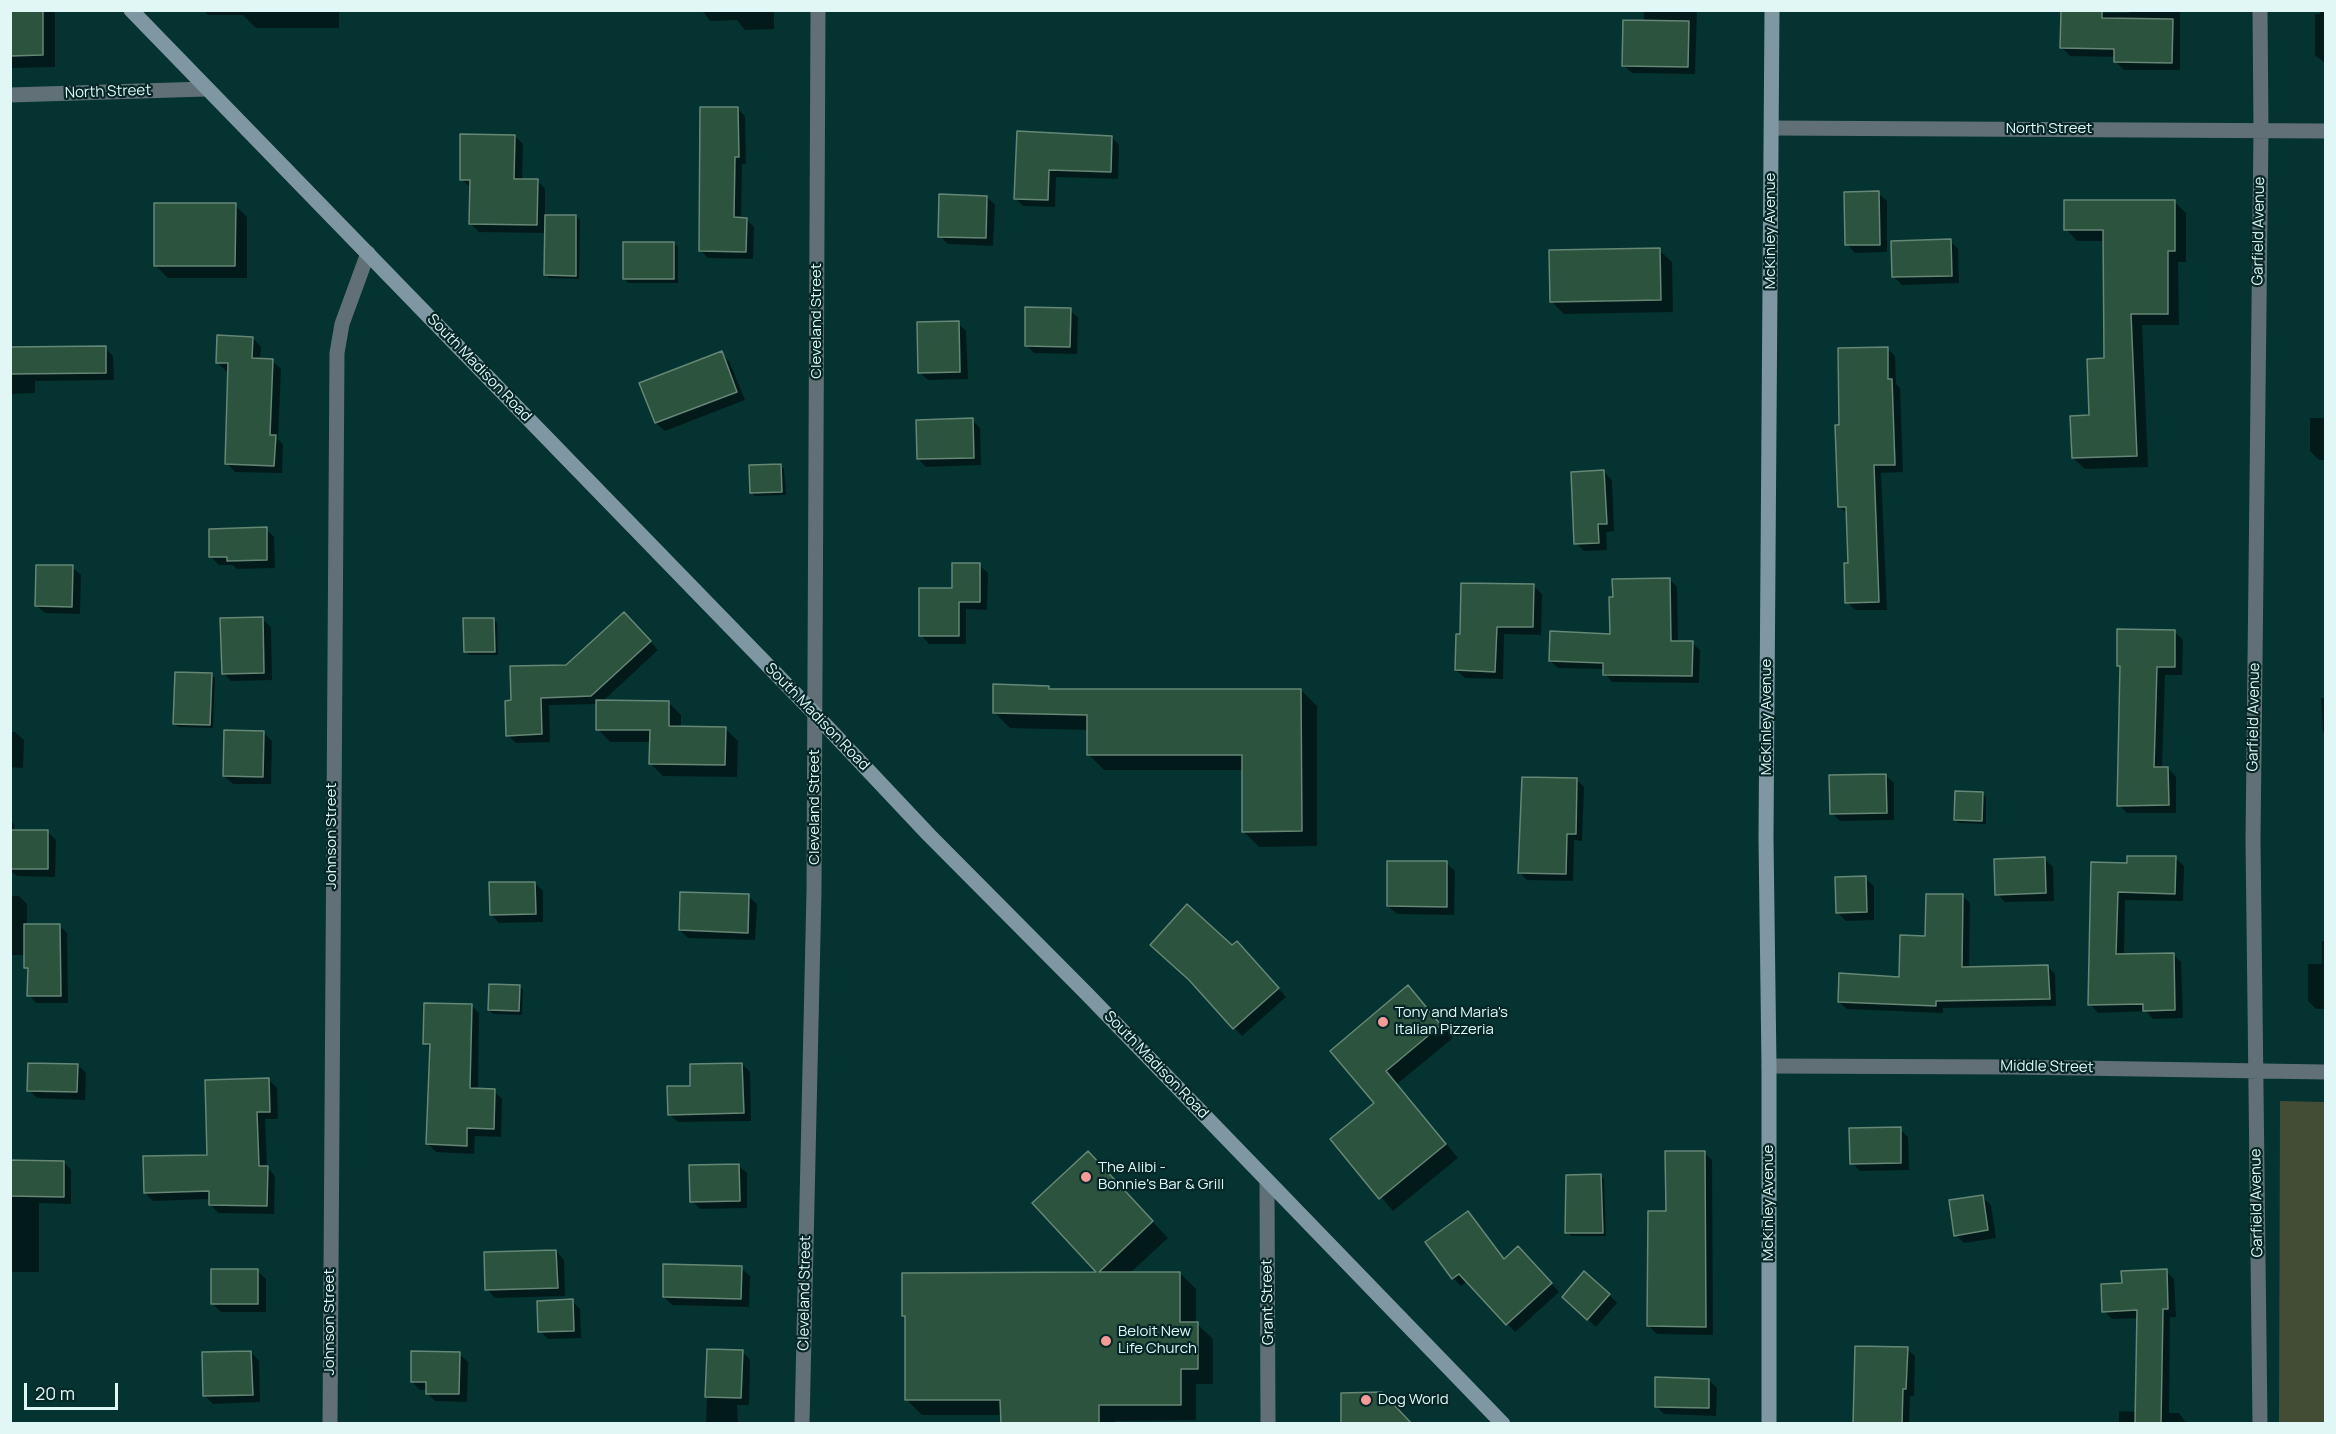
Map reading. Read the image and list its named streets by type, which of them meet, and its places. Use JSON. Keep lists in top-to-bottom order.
{
  "streets": {
    "main road": ["McKinley Avenue", "South Madison Road"],
    "street": [
      "North Street",
      "Garfield Avenue",
      "Cleveland Street",
      "Johnson Street",
      "Middle Street",
      "Grant Street"
    ]
  },
  "crossings": [
    ["North Street", "McKinley Avenue"],
    ["North Street", "Garfield Avenue"],
    ["North Street", "South Madison Road"],
    ["McKinley Avenue", "Middle Street"],
    ["Garfield Avenue", "Middle Street"],
    ["Cleveland Street", "South Madison Road"],
    ["South Madison Road", "Johnson Street"],
    ["South Madison Road", "Grant Street"]
  ],
  "places": [
    "Tony and Maria's Italian Pizzeria",
    "The Alibi - Bonnie's Bar & Grill",
    "Beloit New Life Church",
    "Dog World"
  ],
  "scale_bar": "20 m"
}
